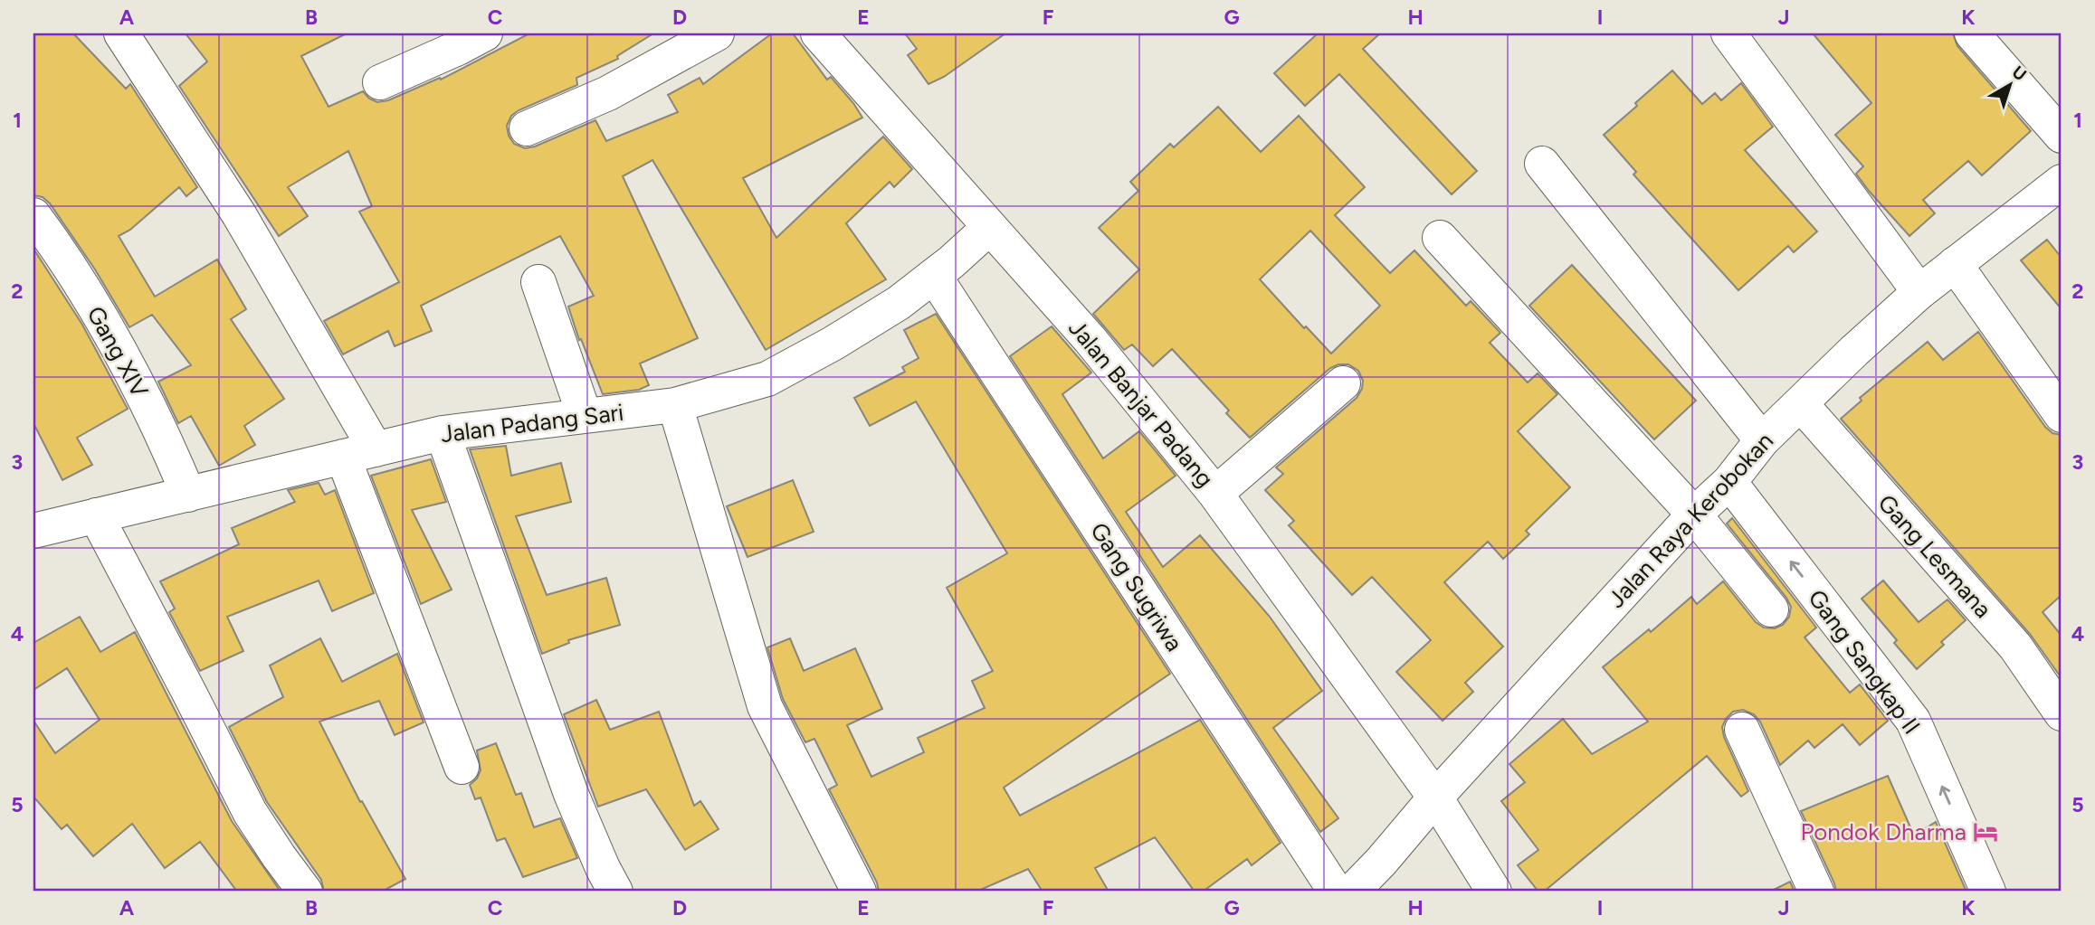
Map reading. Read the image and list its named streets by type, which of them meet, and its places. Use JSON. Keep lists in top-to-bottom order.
{
  "streets": {
    "street": [
      "Gang XIV",
      "Jalan Banjar Padang",
      "Jalan Padang Sari",
      "Jalan Raya Kerobokan",
      "Gang Lesmana",
      "Gang Sugriwa",
      "Gang Sangkap II"
    ]
  },
  "crossings": [
    ["Gang XIV", "Jalan Padang Sari"],
    ["Jalan Banjar Padang", "Jalan Padang Sari"],
    ["Jalan Banjar Padang", "Jalan Raya Kerobokan"],
    ["Jalan Raya Kerobokan", "Gang Lesmana"],
    ["Jalan Raya Kerobokan", "Gang Sangkap II"]
  ],
  "places": {
    "hotel": ["Pondok Dharma"]
  },
  "north": "top right",
  "grid": {
    "columns": [
      "A",
      "B",
      "C",
      "D",
      "E",
      "F",
      "G",
      "H",
      "I",
      "J",
      "K"
    ],
    "rows": [
      "1",
      "2",
      "3",
      "4",
      "5"
    ]
  }
}
